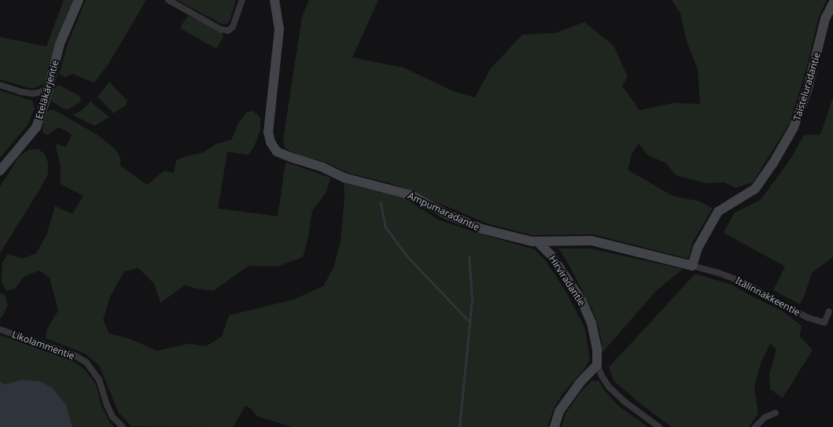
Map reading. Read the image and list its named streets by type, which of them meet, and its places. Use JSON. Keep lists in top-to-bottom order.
{
  "streets": {
    "street": [
      "Taisteluradantie",
      "Eteläkärjentie",
      "Ampumaradantie",
      "Hirviradantie",
      "Itälinnakkeentie",
      "Likolammentie"
    ]
  },
  "crossings": [
    ["Taisteluradantie", "Ampumaradantie"],
    ["Taisteluradantie", "Itälinnakkeentie"],
    ["Ampumaradantie", "Hirviradantie"],
    ["Ampumaradantie", "Itälinnakkeentie"]
  ]
}
